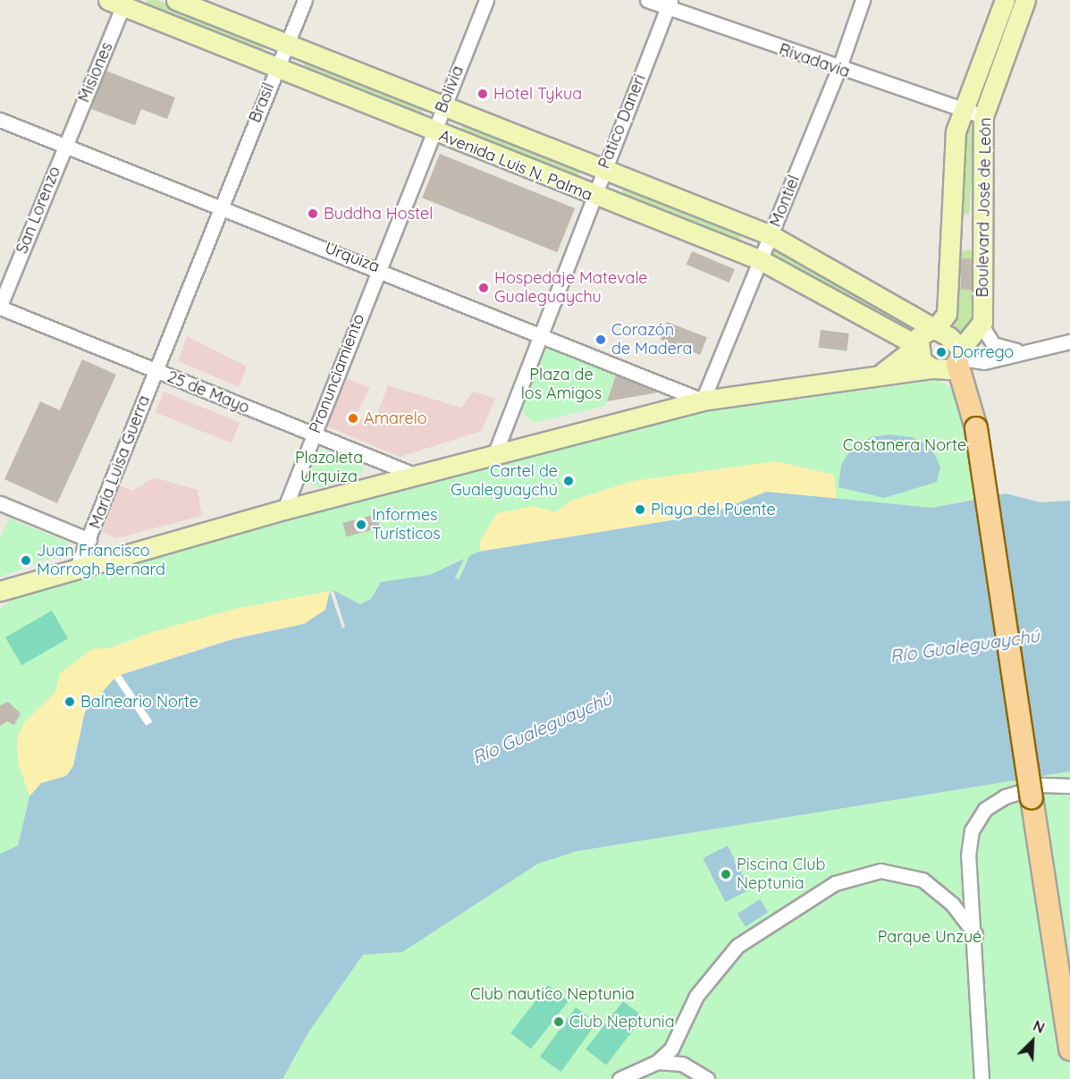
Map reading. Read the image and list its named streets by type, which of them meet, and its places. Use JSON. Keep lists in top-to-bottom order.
{
  "streets": {
    "main road": ["Avenida Luis N. Palma", "Boulevard José de León"],
    "street": [
      "Rivadavia",
      "Misiones",
      "Bolivia",
      "Brasil",
      "Patico Daneri",
      "Montiel",
      "San Lorenzo",
      "Urquiza",
      "Pronunciamiento",
      "25 de Mayo",
      "María Luisa Guerra"
    ]
  },
  "crossings": [
    ["Rivadavia", "Patico Daneri"],
    ["Rivadavia", "Montiel"],
    ["Rivadavia", "Boulevard José de León"],
    ["Misiones", "Avenida Luis N. Palma"],
    ["Misiones", "San Lorenzo"],
    ["Misiones", "Urquiza"],
    ["Bolivia", "Avenida Luis N. Palma"],
    ["Bolivia", "Urquiza"],
    ["Bolivia", "Pronunciamiento"],
    ["Brasil", "Avenida Luis N. Palma"],
    ["Brasil", "Urquiza"],
    ["Brasil", "María Luisa Guerra"],
    ["Patico Daneri", "Avenida Luis N. Palma"],
    ["Patico Daneri", "Urquiza"],
    ["Avenida Luis N. Palma", "Montiel"],
    ["Avenida Luis N. Palma", "Boulevard José de León"],
    ["Montiel", "Urquiza"],
    ["San Lorenzo", "Urquiza"],
    ["San Lorenzo", "25 de Mayo"],
    ["Urquiza", "Pronunciamiento"],
    ["Urquiza", "María Luisa Guerra"],
    ["Pronunciamiento", "25 de Mayo"],
    ["25 de Mayo", "María Luisa Guerra"]
  ],
  "water": ["Río Gualeguaychú"],
  "parks": [
    "Plaza de los Amigos",
    "Costanera Norte",
    "Plazoleta Urquiza",
    "Parque Unzué",
    "Club nautico Neptunia"
  ],
  "places": [
    "Hotel Tykua",
    "Buddha Hostel",
    "Hospedaje Matevale Gualeguaychu",
    "Corazón de Madera",
    "Dorrego",
    "Amarelo",
    "Cartel de Gualeguaychú",
    "Playa del Puente",
    "Informes Turísticos",
    "Juan Francisco Morrogh Bernard",
    "Balneario Norte",
    "Piscina Club Neptunia",
    "Club Neptunia"
  ],
  "north": "top right"
}
